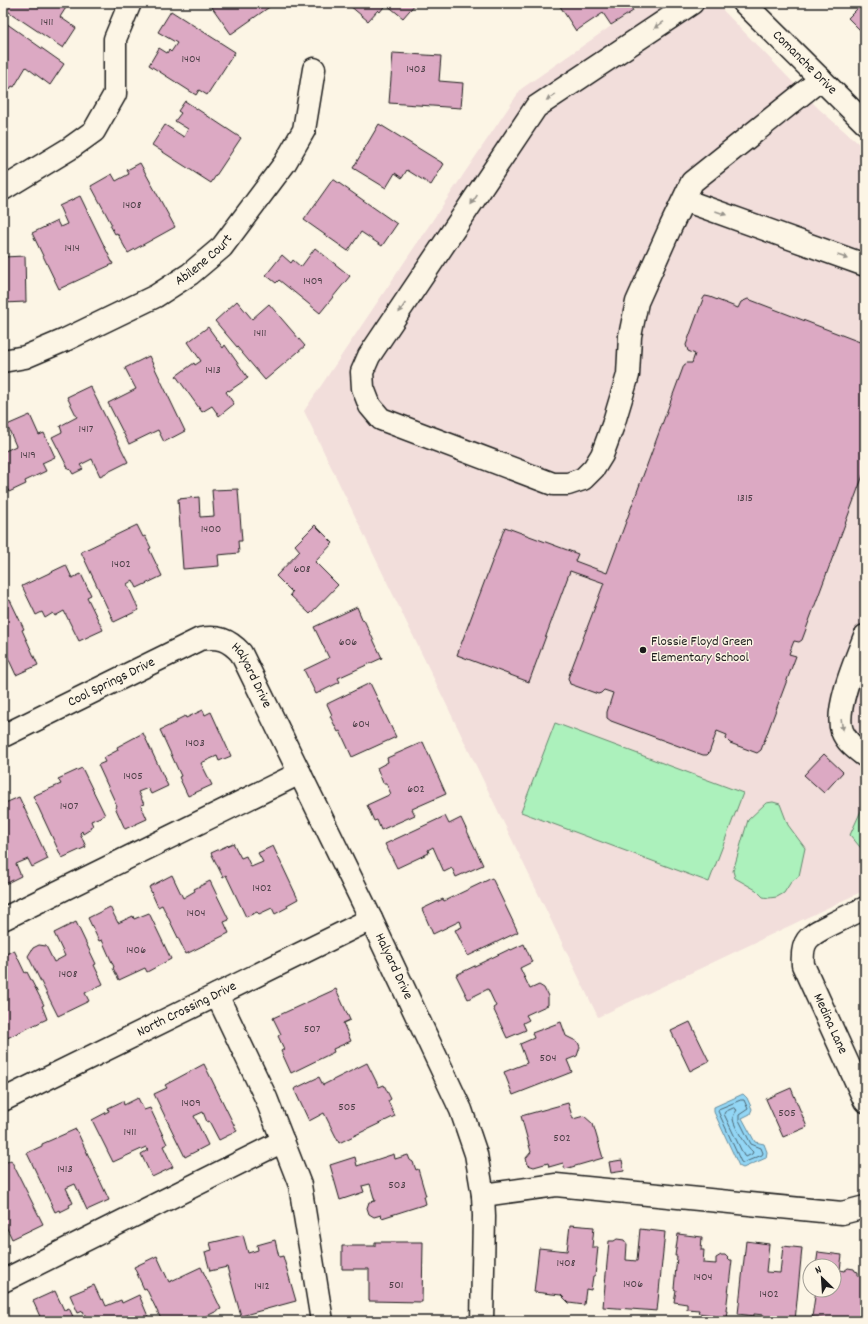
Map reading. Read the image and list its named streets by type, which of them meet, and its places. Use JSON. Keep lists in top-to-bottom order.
{
  "streets": {
    "street": [
      "Comanche Drive",
      "Abilene Court",
      "Halyard Drive",
      "Cool Springs Drive",
      "North Crossing Drive",
      "Medina Lane"
    ]
  },
  "crossings": [
    ["Halyard Drive", "Cool Springs Drive"],
    ["Halyard Drive", "North Crossing Drive"]
  ],
  "places": ["Flossie Floyd Green Elementary School"],
  "house_numbers": [
    "1411",
    "1404",
    "1403",
    "1408",
    "1414",
    "1409",
    "1411",
    "1413",
    "1417",
    "1419",
    "1315",
    "1400",
    "1402",
    "608",
    "606",
    "604",
    "1403",
    "1405",
    "602",
    "1407",
    "1402",
    "1404",
    "1406",
    "1408",
    "507",
    "504",
    "1409",
    "505",
    "505",
    "1411",
    "502",
    "1413",
    "503",
    "1408",
    "1404",
    "1406",
    "501",
    "1412",
    "1402"
  ],
  "north": "top left"
}
